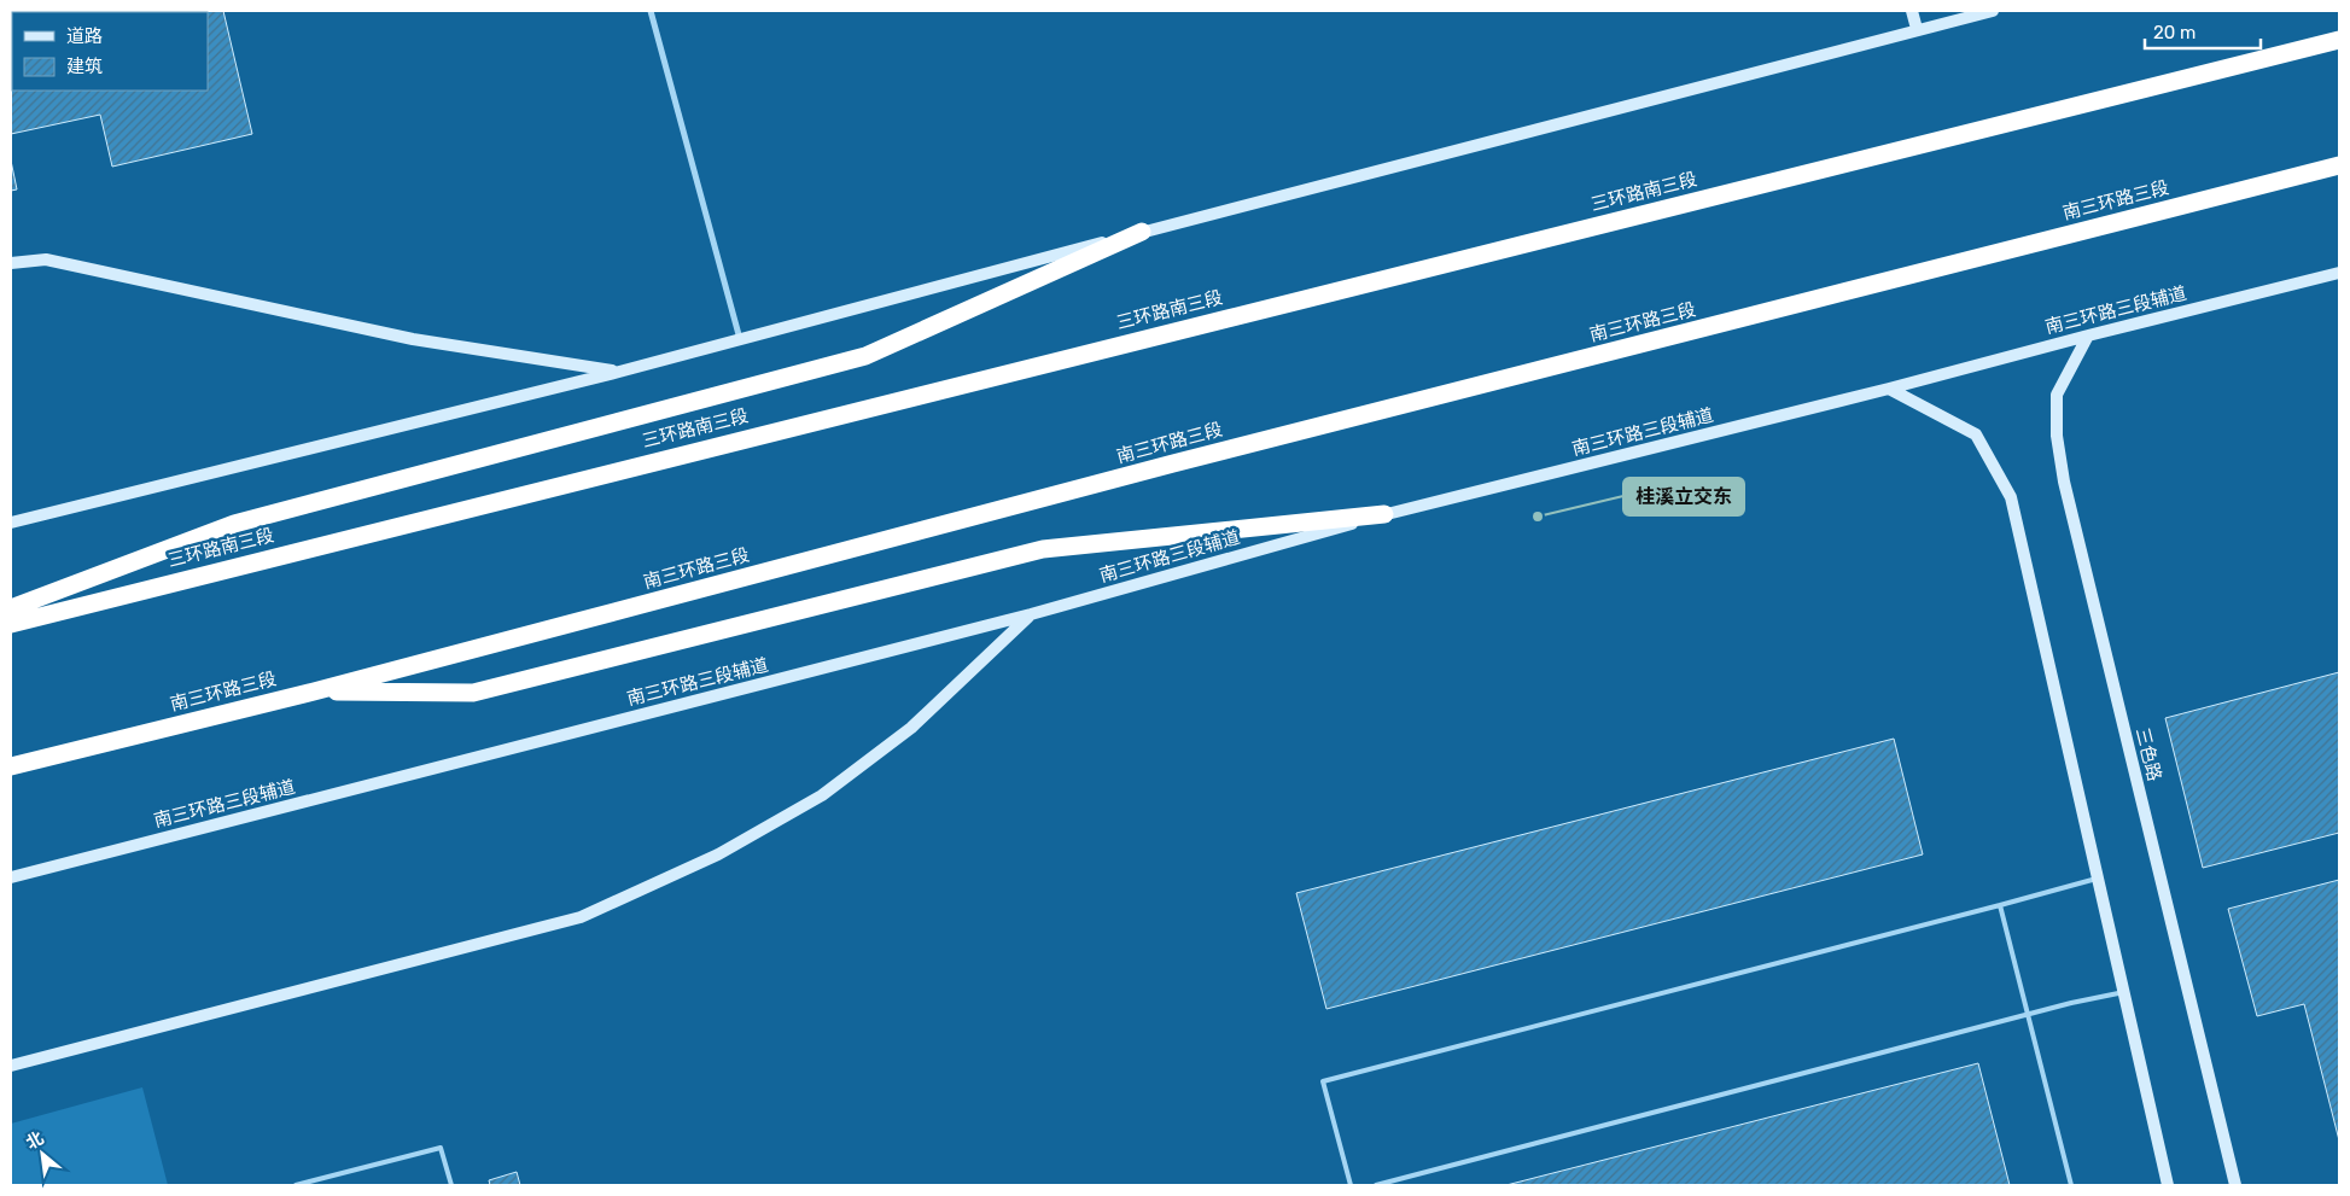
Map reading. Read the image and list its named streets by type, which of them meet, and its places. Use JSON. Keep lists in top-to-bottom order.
{
  "streets": {
    "highway": ["三环路南三段", "南三环路三段"],
    "main road": ["南三环路三段辅道", "三色路"]
  },
  "crossings": [
    ["南三环路三段辅道", "三色路"]
  ],
  "places": ["桂溪立交东"],
  "legend": ["道路", "建筑"],
  "scale_bar": "20 m",
  "north": "top left"
}
